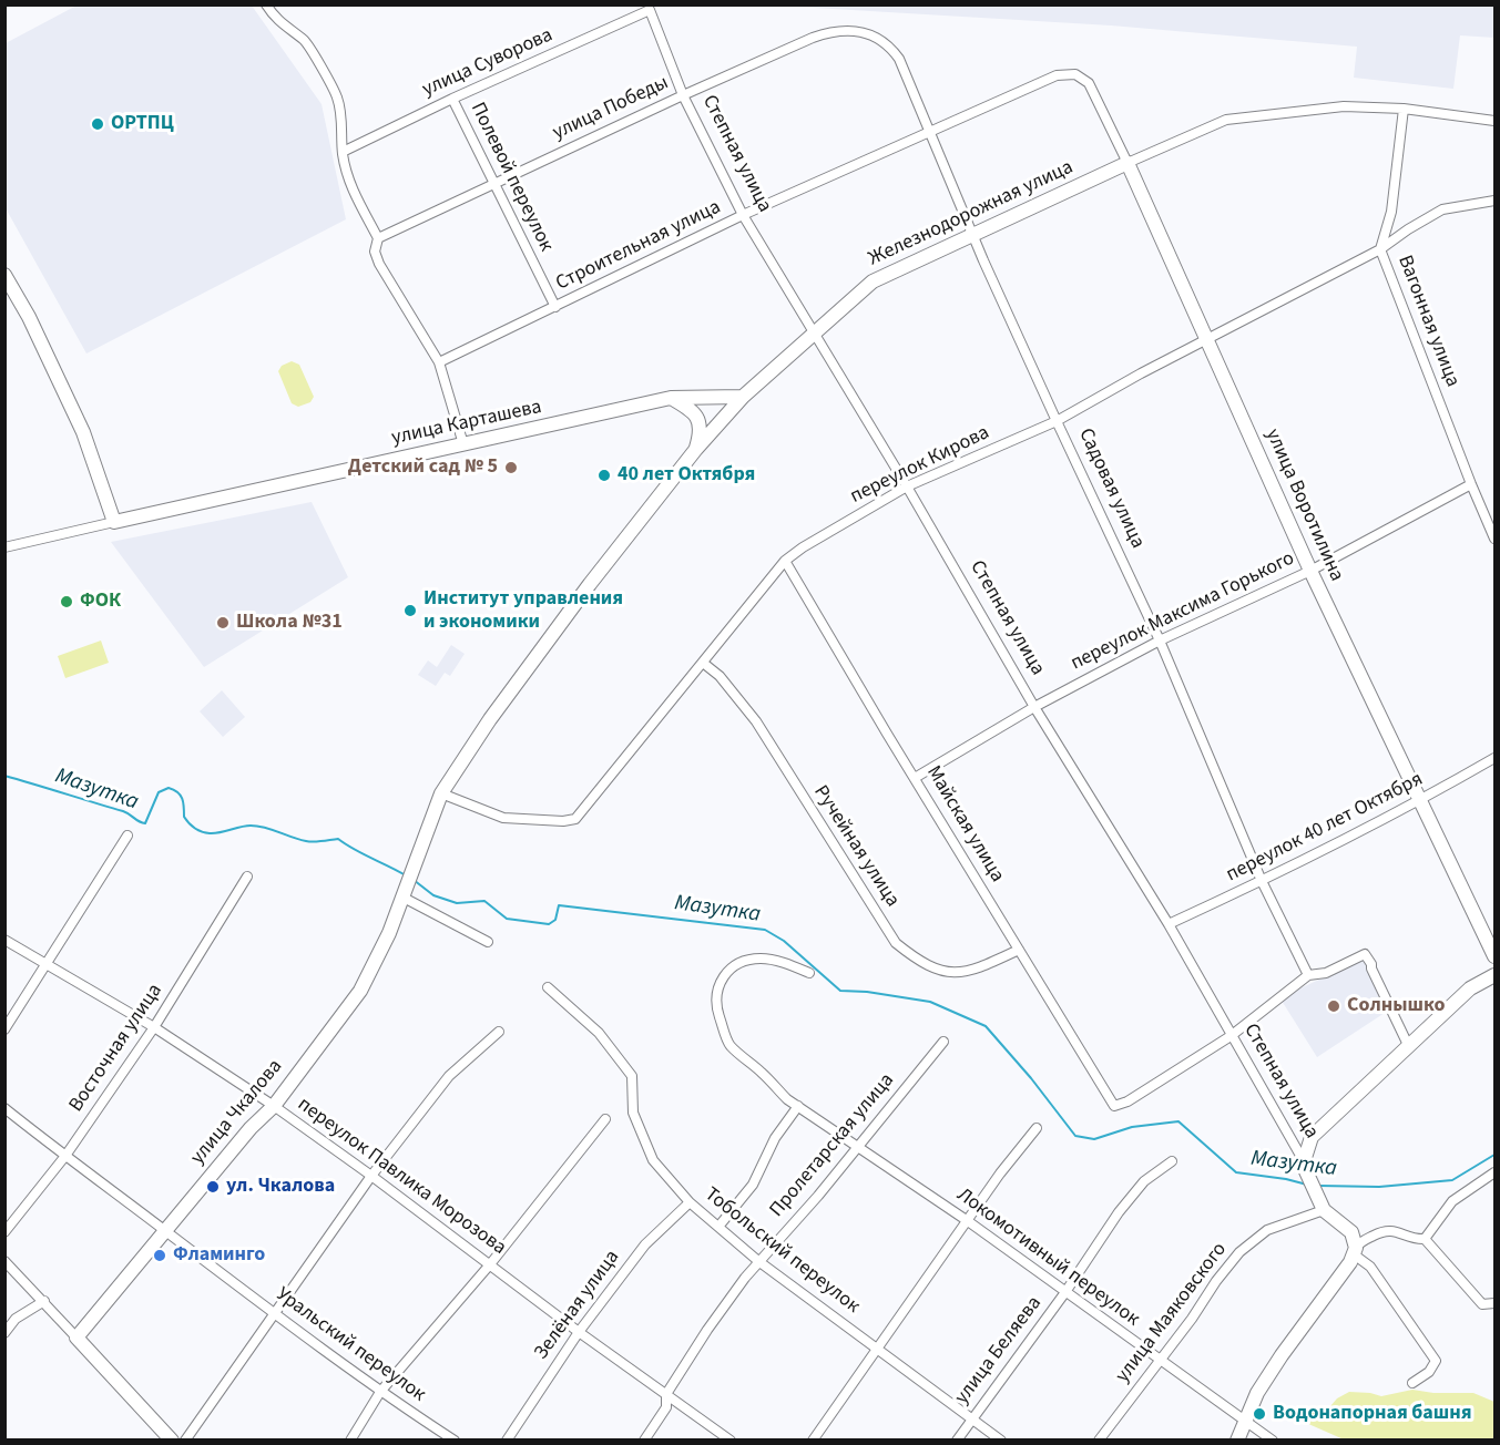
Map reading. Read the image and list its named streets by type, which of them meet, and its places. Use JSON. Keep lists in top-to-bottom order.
{
  "streets": {
    "street": [
      "улица Суворова",
      "улица Победы",
      "Степная улица",
      "Полевой переулок",
      "Железнодорожная улица",
      "Строительная улица",
      "Вагонная улица",
      "улица Карташева",
      "переулок Кирова",
      "Садовая улица",
      "улица Воротилина",
      "переулок Максима Горького",
      "Майская улица",
      "переулок 40 лет Октября",
      "Ручейная улица",
      "Восточная улица",
      "улица Чкалова",
      "Пролетарская улица",
      "переулок Павлика Морозова",
      "Тобольский переулок",
      "Локомотивный переулок",
      "Зелёная улица",
      "улица Маяковского",
      "Уральский переулок",
      "улица Беляева"
    ]
  },
  "crossings": [
    ["улица Суворова", "Степная улица"],
    ["улица Суворова", "Полевой переулок"],
    ["улица Победы", "Степная улица"],
    ["улица Победы", "Полевой переулок"],
    ["улица Победы", "Садовая улица"],
    ["Степная улица", "Железнодорожная улица"],
    ["Степная улица", "Строительная улица"],
    ["Степная улица", "переулок Кирова"],
    ["Степная улица", "переулок Максима Горького"],
    ["Степная улица", "Майская улица"],
    ["Степная улица", "переулок 40 лет Октября"],
    ["Степная улица", "улица Маяковского"],
    ["Полевой переулок", "Строительная улица"],
    ["Железнодорожная улица", "Вагонная улица"],
    ["Железнодорожная улица", "улица Карташева"],
    ["Железнодорожная улица", "переулок Кирова"],
    ["Железнодорожная улица", "Садовая улица"],
    ["Железнодорожная улица", "улица Воротилина"],
    ["Железнодорожная улица", "улица Чкалова"],
    ["Строительная улица", "Садовая улица"],
    ["Строительная улица", "улица Воротилина"],
    ["Вагонная улица", "переулок Кирова"],
    ["Вагонная улица", "переулок Максима Горького"],
    ["переулок Кирова", "Садовая улица"],
    ["переулок Кирова", "улица Воротилина"],
    ["переулок Кирова", "Майская улица"],
    ["переулок Кирова", "Ручейная улица"],
    ["Садовая улица", "переулок Максима Горького"],
    ["Садовая улица", "переулок 40 лет Октября"],
    ["улица Воротилина", "переулок Максима Горького"],
    ["улица Воротилина", "переулок 40 лет Октября"],
    ["переулок Максима Горького", "Майская улица"],
    ["Майская улица", "Ручейная улица"],
    ["Восточная улица", "переулок Павлика Морозова"],
    ["Восточная улица", "Уральский переулок"],
    ["улица Чкалова", "переулок Павлика Морозова"],
    ["улица Чкалова", "Уральский переулок"],
    ["Пролетарская улица", "переулок Павлика Морозова"],
    ["Пролетарская улица", "Тобольский переулок"],
    ["Пролетарская улица", "Локомотивный переулок"],
    ["переулок Павлика Морозова", "Зелёная улица"],
    ["Тобольский переулок", "Зелёная улица"],
    ["Тобольский переулок", "улица Беляева"],
    ["Локомотивный переулок", "улица Маяковского"],
    ["Локомотивный переулок", "улица Беляева"]
  ],
  "water": ["Мазутка"],
  "places": [
    "ОРТПЦ",
    "Детский сад № 5",
    "40 лет Октября",
    "ФОК",
    "Институт управления и экономики",
    "Школа №31",
    "Солнышко",
    "ул. Чкалова",
    "Фламинго",
    "Водонапорная башня"
  ]
}
